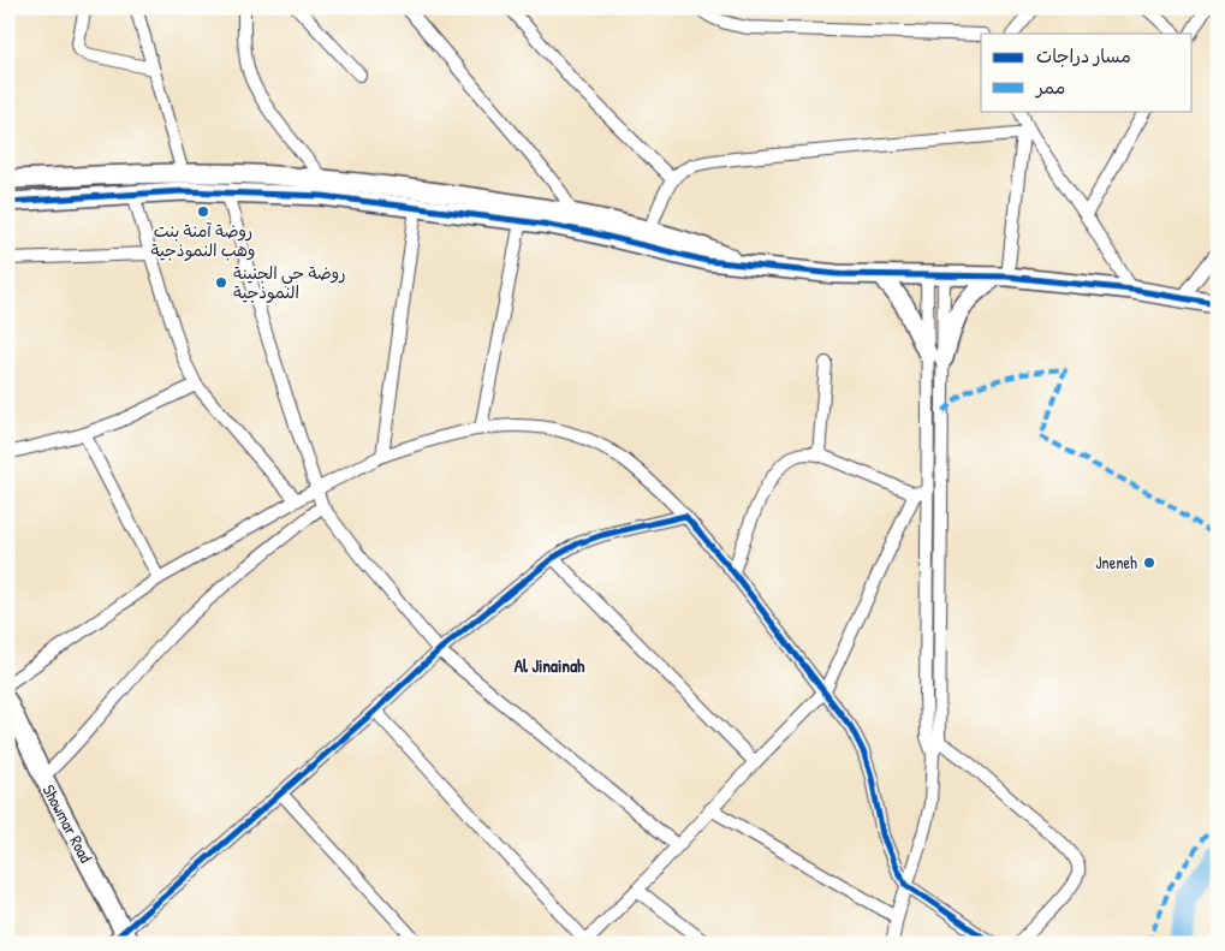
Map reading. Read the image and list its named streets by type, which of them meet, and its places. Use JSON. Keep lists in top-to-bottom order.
{
  "streets": {
    "street": ["Showmar Road"]
  },
  "districts": ["Al Jinainah"],
  "places": ["روضة آمنة بنت وهب النموذجية", "روضة حي الجنينة النموذجية", "Jneneh"],
  "legend": ["مسار دراجات", "ممر"]
}
